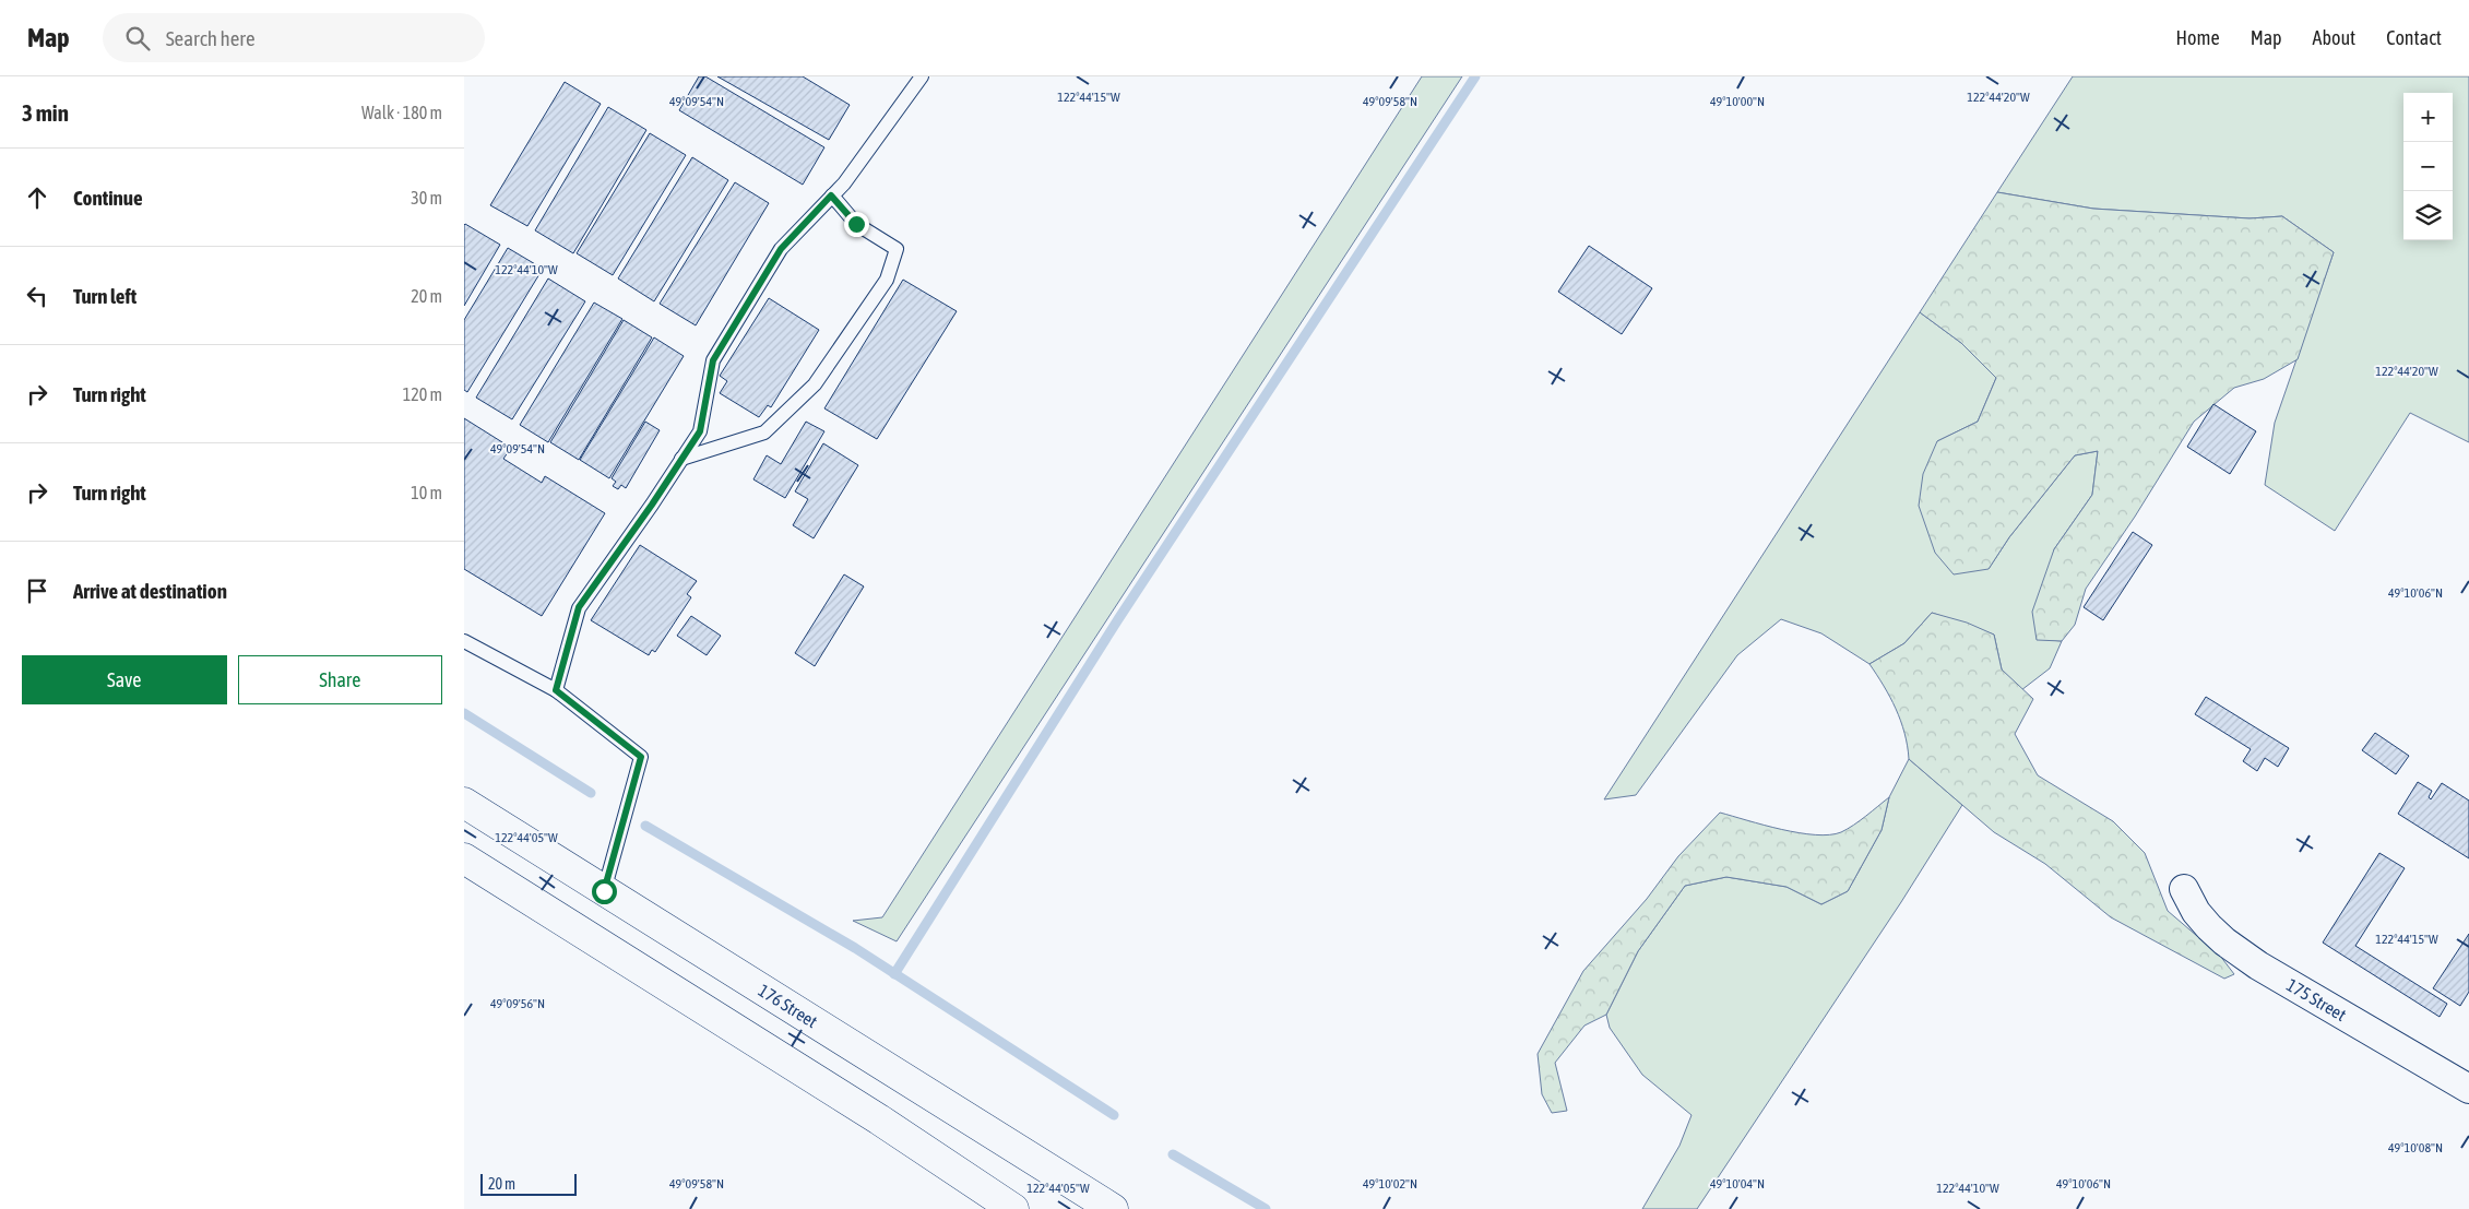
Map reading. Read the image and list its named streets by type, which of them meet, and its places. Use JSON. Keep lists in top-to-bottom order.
{
  "streets": {
    "highway": ["176 Street"],
    "street": ["175 Street"]
  },
  "scale_bar": "20 m",
  "page": {
    "header": "Map",
    "search": "Search here",
    "nav": [
      "Home",
      "Map",
      "About",
      "Contact"
    ],
    "heading": ["3 min", "Walk · 180 m"],
    "map_buttons": ["+", "−"],
    "list": [
      ["Continue", "30 m"],
      ["Turn left", "20 m"],
      ["Turn right", "120 m"],
      ["Turn right", "10 m"],
      "Arrive at destination"
    ],
    "buttons": ["Save", "Share"],
    "scale": "20 m"
  },
  "coordinates": [
    "122°44'15\"W",
    "122°44'20\"W",
    "49°09'54\"N",
    "49°09'58\"N",
    "49°10'00\"N",
    "122°44'10\"W",
    "49°10'06\"N",
    "122°44'05\"W",
    "49°09'56\"N",
    "49°10'08\"N",
    "49°10'02\"N",
    "49°10'04\"N"
  ]
}
